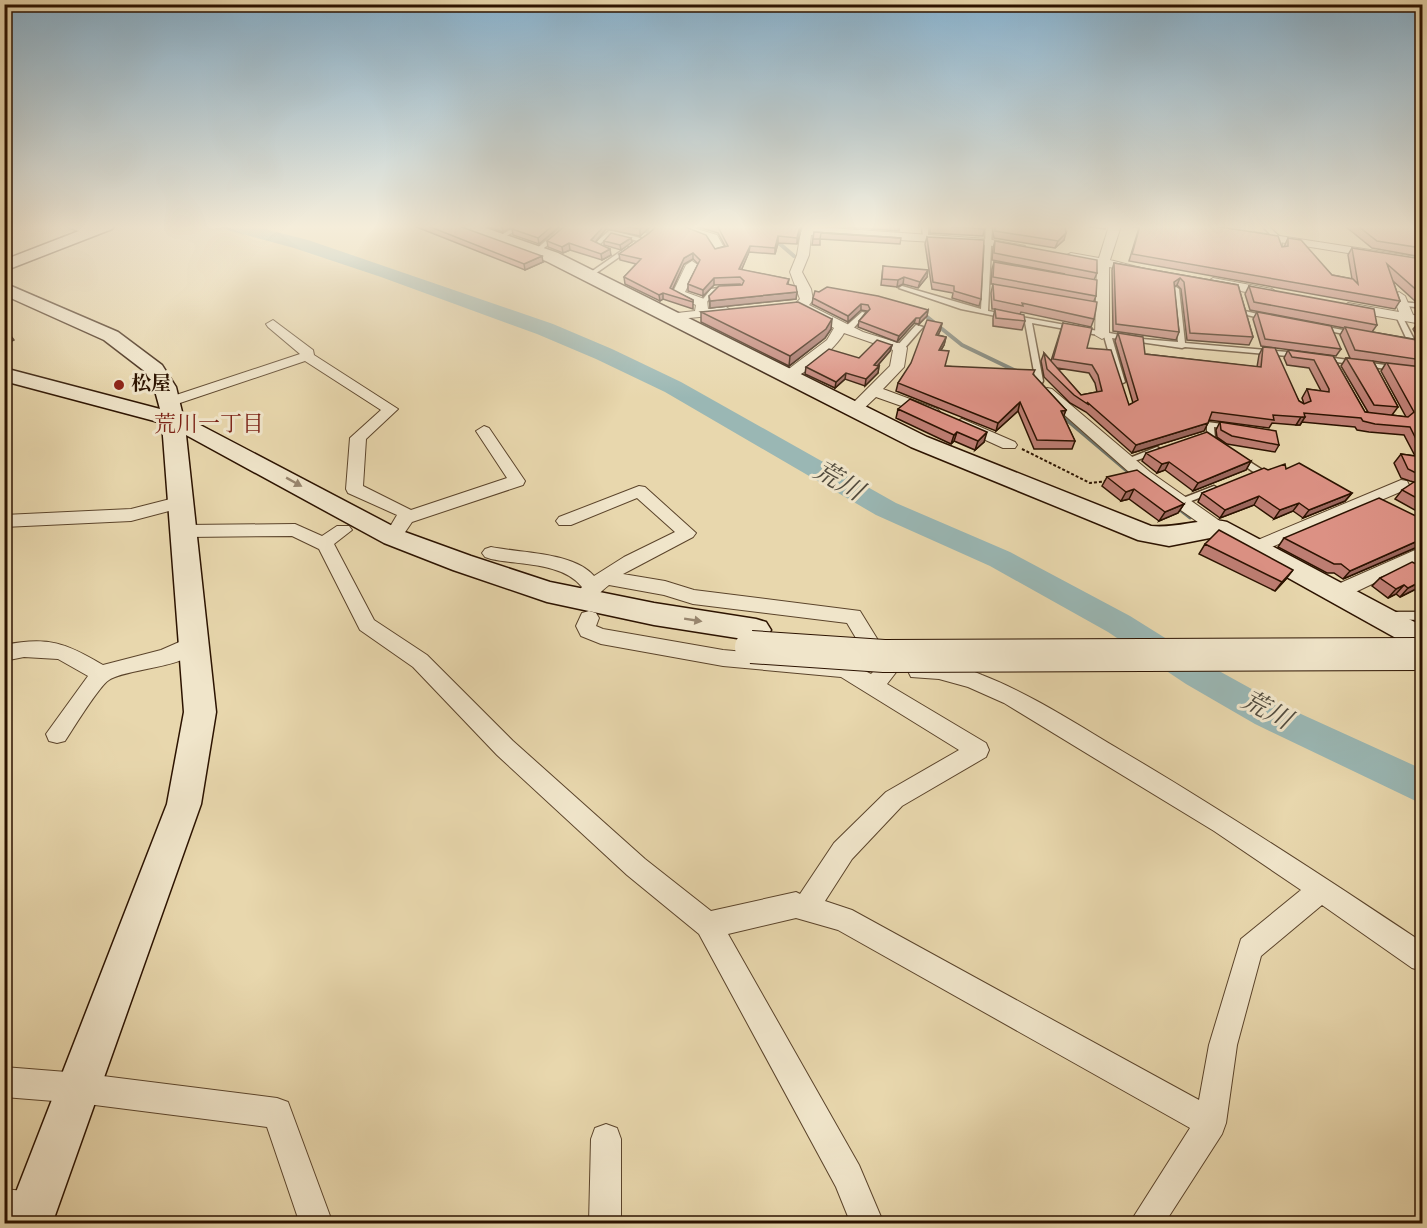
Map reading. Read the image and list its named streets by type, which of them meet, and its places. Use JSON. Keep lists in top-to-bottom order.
{
  "districts": ["荒川一丁目"],
  "water": ["荒川"],
  "places": ["松屋"]
}
